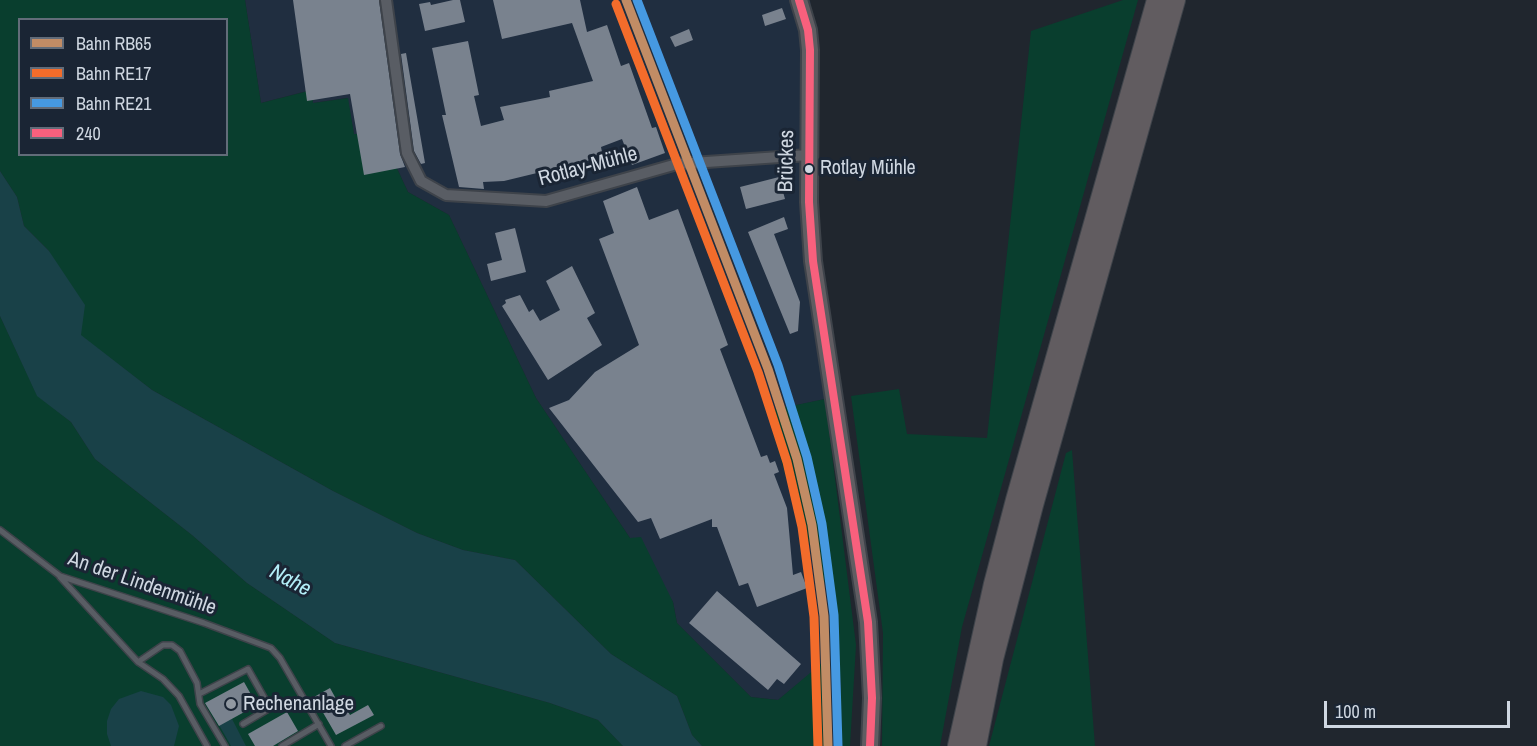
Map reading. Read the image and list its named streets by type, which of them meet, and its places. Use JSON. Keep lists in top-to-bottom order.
{
  "streets": {
    "main road": ["Brückes"],
    "street": ["Rotlay-Mühle"],
    "lane": ["An der Lindenmühle"]
  },
  "crossings": [
    ["Brückes", "Rotlay-Mühle"]
  ],
  "water": ["Nahe"],
  "places": ["Rotlay Mühle", "Rechenanlage"],
  "lines": [
    "rail line RB65",
    "rail line RE21",
    "transit line 240",
    "rail line RE17"
  ],
  "legend": [
    "Bahn RB65",
    "Bahn RE17",
    "Bahn RE21",
    "240"
  ],
  "scale_bar": "100 m"
}
